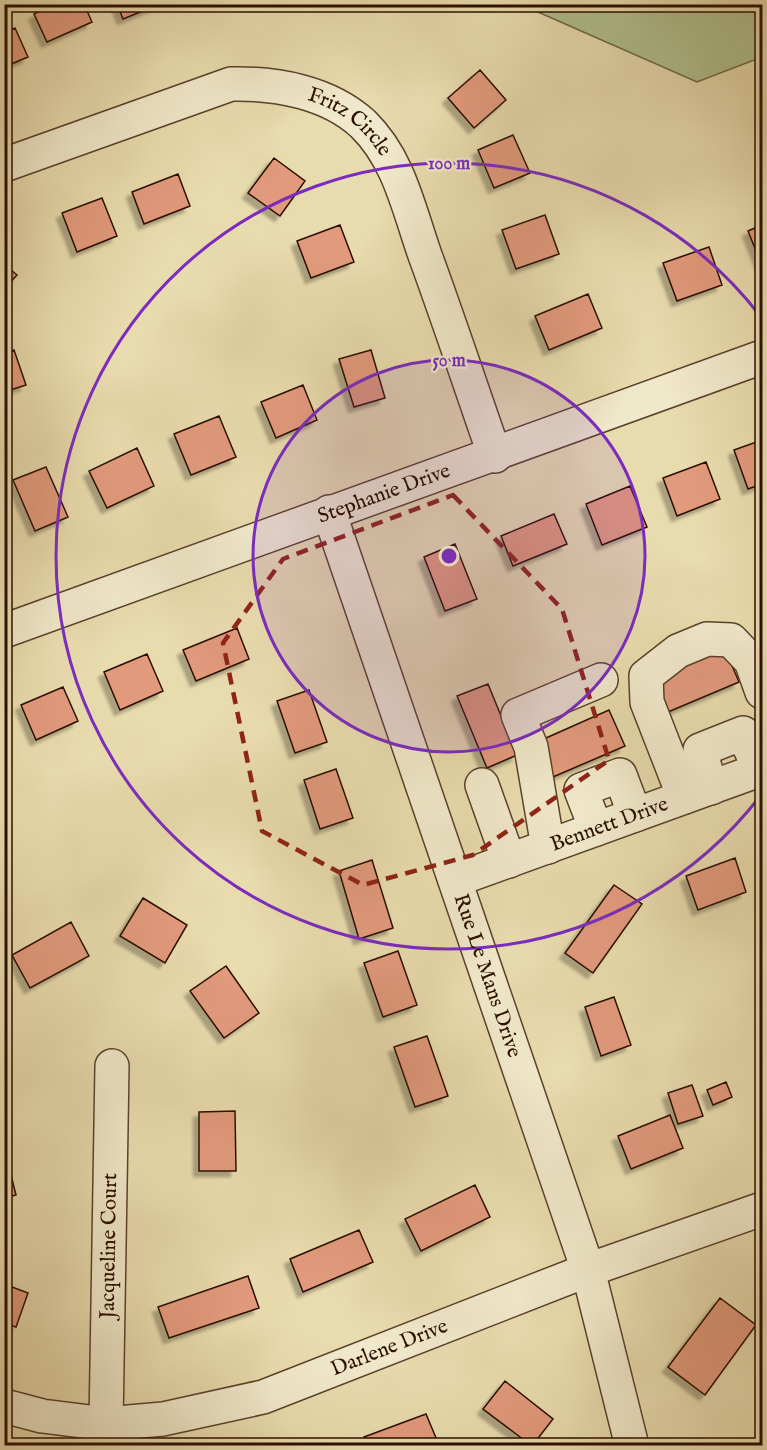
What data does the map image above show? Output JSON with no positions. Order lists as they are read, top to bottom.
{
  "streets": {
    "street": [
      "Fritz Circle",
      "Stephanie Drive",
      "Bennett Drive",
      "Rue Le Mans Drive",
      "Jacqueline Court",
      "Darlene Drive"
    ]
  },
  "crossings": [
    ["Fritz Circle", "Stephanie Drive"],
    ["Stephanie Drive", "Rue Le Mans Drive"],
    ["Bennett Drive", "Rue Le Mans Drive"],
    ["Rue Le Mans Drive", "Darlene Drive"],
    ["Jacqueline Court", "Darlene Drive"]
  ],
  "rings": ["100 m", "50 m"]
}
